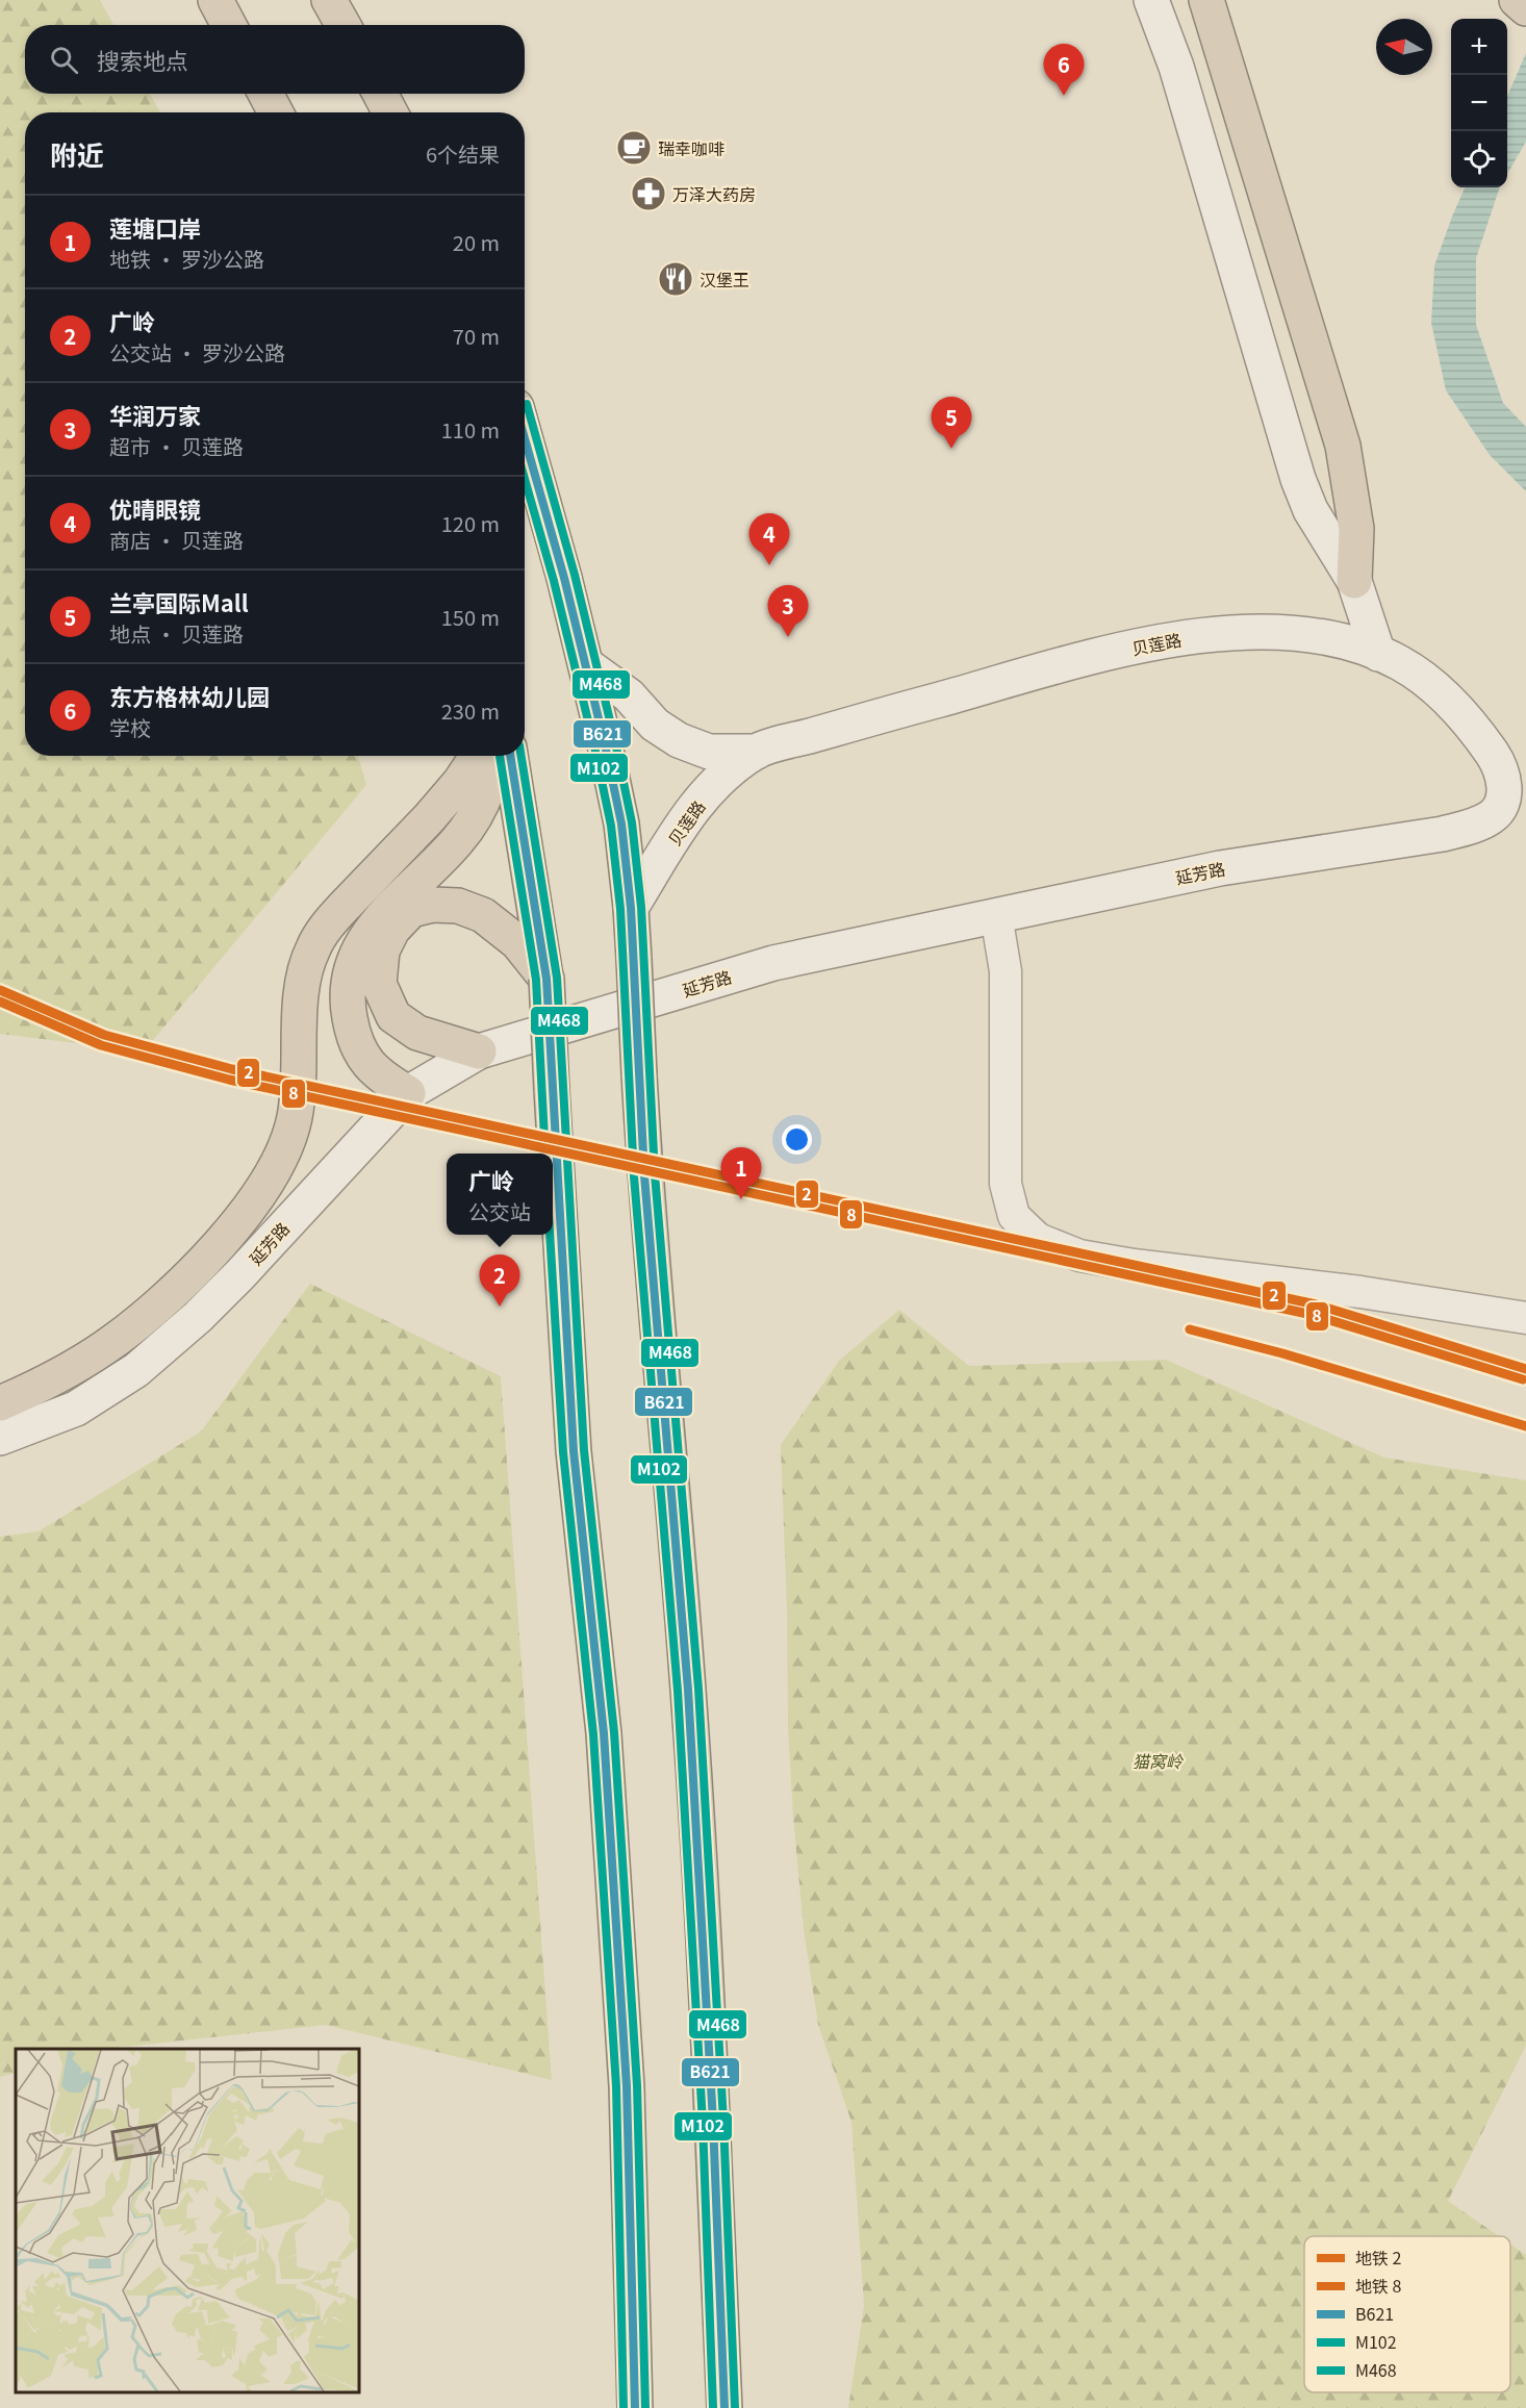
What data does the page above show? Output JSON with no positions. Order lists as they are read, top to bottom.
{
  "streets": {
    "street": ["贝莲路", "延芳路"]
  },
  "crossings": [
    ["贝莲路", "延芳路"]
  ],
  "parks": ["猫窝岭"],
  "places": {
    "cafe": ["瑞幸咖啡"],
    "pharmacy": ["万泽大药房"],
    "restaurant": ["汉堡王"]
  },
  "lines": [
    "transit line M468",
    "transit line B621",
    "transit line M102",
    "metro line 2",
    "metro line 8"
  ],
  "legend": [
    "地铁 2",
    "地铁 8",
    "B621",
    "M102",
    "M468"
  ],
  "north": "left",
  "page": {
    "map_buttons": ["+", "−"],
    "search": "搜索地点",
    "pins": [
      "6",
      "5",
      "4",
      "3",
      "1",
      "2"
    ],
    "heading": ["附近", "6个结果"],
    "list": [
      {
        "mark": "1",
        "name": "莲塘口岸",
        "note": "地铁 · 罗沙公路",
        "value": "20 m"
      },
      {
        "mark": "2",
        "name": "广岭",
        "note": "公交站 · 罗沙公路",
        "value": "70 m"
      },
      {
        "mark": "3",
        "name": "华润万家",
        "note": "超市 · 贝莲路",
        "value": "110 m"
      },
      {
        "mark": "4",
        "name": "优晴眼镜",
        "note": "商店 · 贝莲路",
        "value": "120 m"
      },
      {
        "mark": "5",
        "name": "兰亭国际Mall",
        "note": "地点 · 贝莲路",
        "value": "150 m"
      },
      {
        "mark": "6",
        "name": "东方格林幼儿园",
        "note": "学校",
        "value": "230 m"
      }
    ],
    "popup": ["广岭", "公交站"]
  }
}
